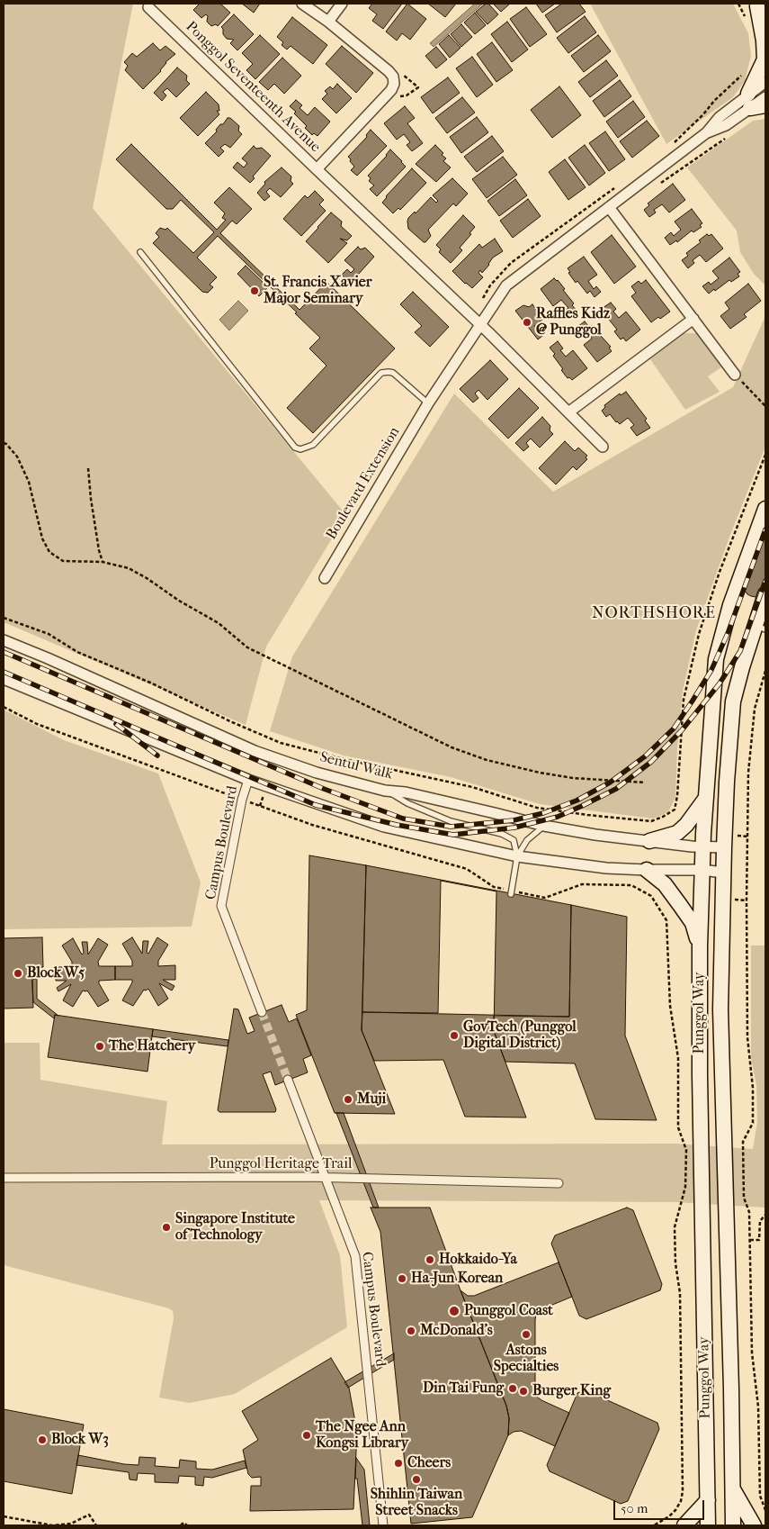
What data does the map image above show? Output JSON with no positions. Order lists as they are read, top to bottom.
{
  "streets": {
    "main road": ["Punggol Way"],
    "street": [
      "Ponggol Seventeenth Avenue",
      "Boulevard Extension",
      "Sentul Walk",
      "Campus Boulevard",
      "Punggol Heritage Trail"
    ]
  },
  "crossings": [
    ["Sentul Walk", "Punggol Way"]
  ],
  "districts": ["NORTHSHORE"],
  "places": [
    "St. Francis Xavier Major Seminary",
    "Raffles Kidz @ Punggol",
    "Block W5",
    "GovTech (Punggol Digital District)",
    "The Hatchery",
    "Muji",
    "Singapore Institute of Technology",
    "Hokkaido-Ya",
    "Ha-Jun Korean",
    "Punggol Coast",
    "McDonald's",
    "Astons Specialties",
    "Din Tai Fung",
    "Burger King",
    "The Ngee Ann Kongsi Library",
    "Block W3",
    "Cheers",
    "Shihlin Taiwan Street Snacks"
  ],
  "scale_bar": "50 m"
}
